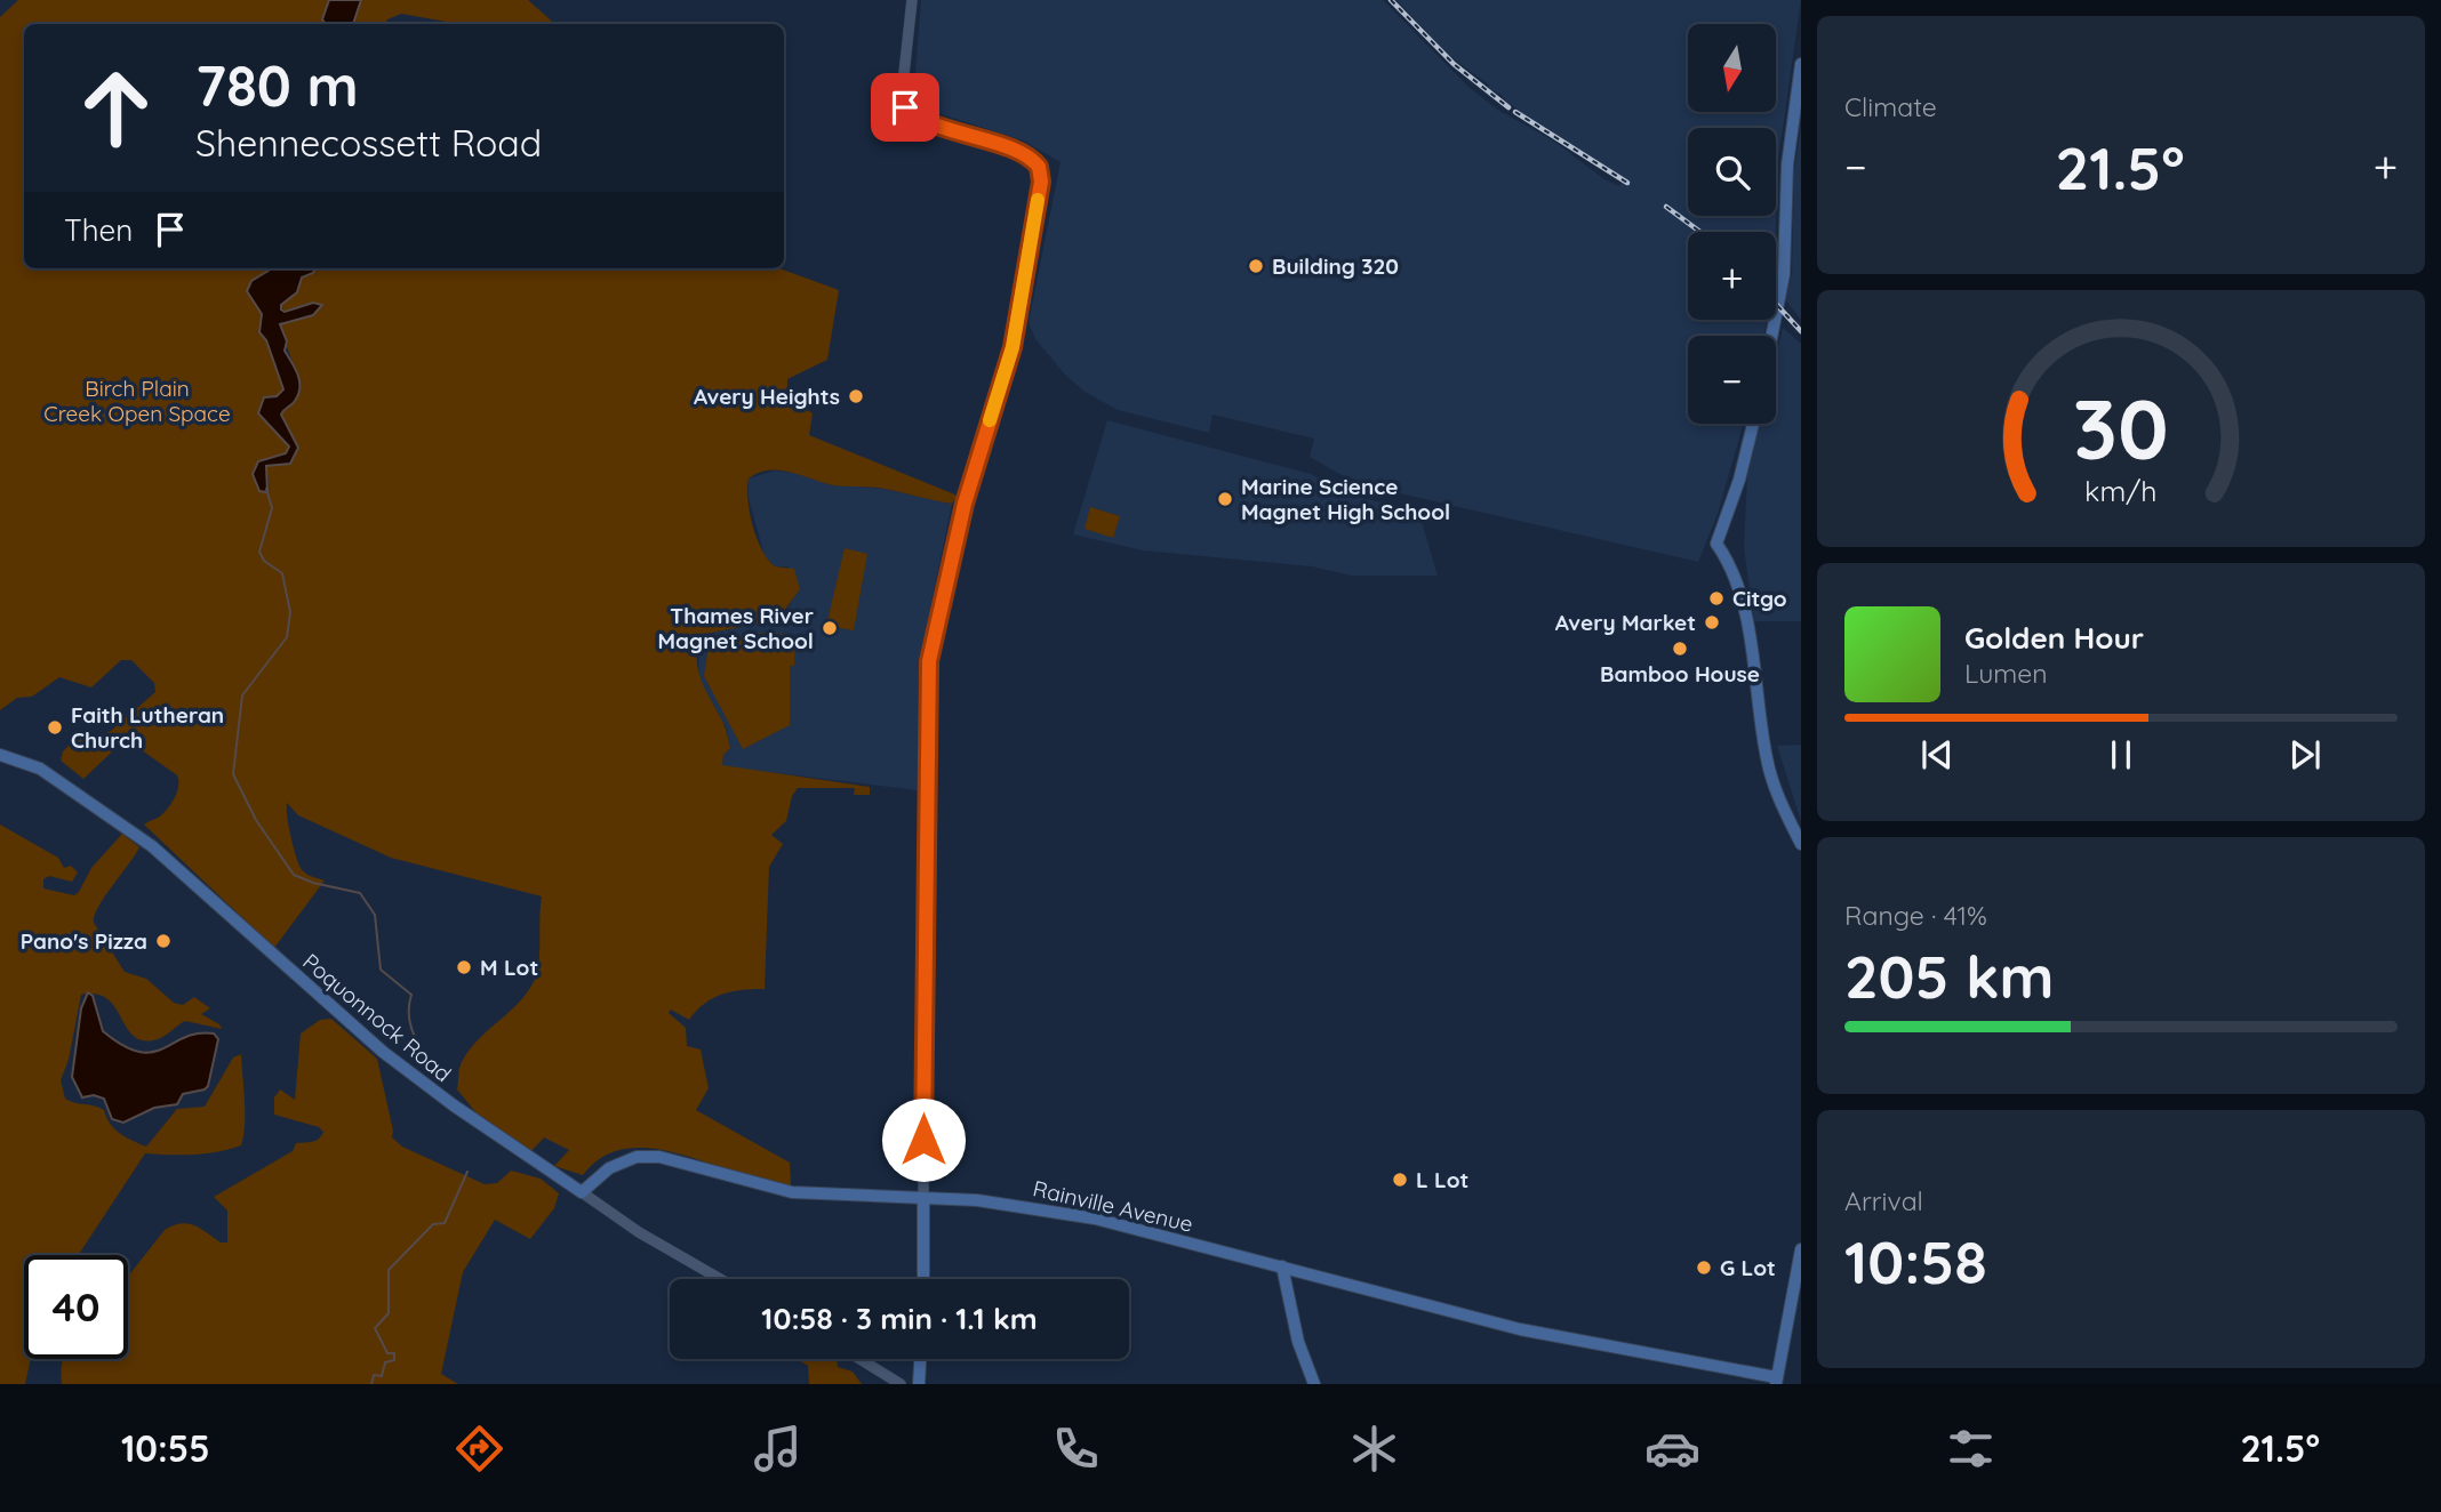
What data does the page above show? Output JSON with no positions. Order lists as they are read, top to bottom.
{
  "streets": {
    "main road": ["Poquonnock Road", "Rainville Avenue"]
  },
  "crossings": [
    ["Poquonnock Road", "Rainville Avenue"]
  ],
  "parks": ["Birch Plain Creek Open Space"],
  "places": [
    "Building 320",
    "Avery Heights",
    "Marine Science Magnet High School",
    "Citgo",
    "Avery Market",
    "Thames River Magnet School",
    "Bamboo House",
    "Faith Lutheran Church",
    "Pano's Pizza",
    "M Lot",
    "L Lot",
    "G Lot"
  ],
  "north": "bottom",
  "page": {
    "tile": [
      "Climate",
      ["Range · 41%", "205 km"],
      ["Arrival", "10:58"]
    ],
    "map_buttons": ["+", "−"],
    "turn": ["780 m", "Shennecossett Road"],
    "heat": ["−", "21.5°", "+"],
    "then": "Then",
    "song": ["Golden Hour", "Lumen"],
    "limit": "40",
    "trip": "10:58 · 3 min · 1.1 km",
    "tabs": ["10:55", "21.5°"],
    "gauge": ["30", "km/h"]
  }
}
